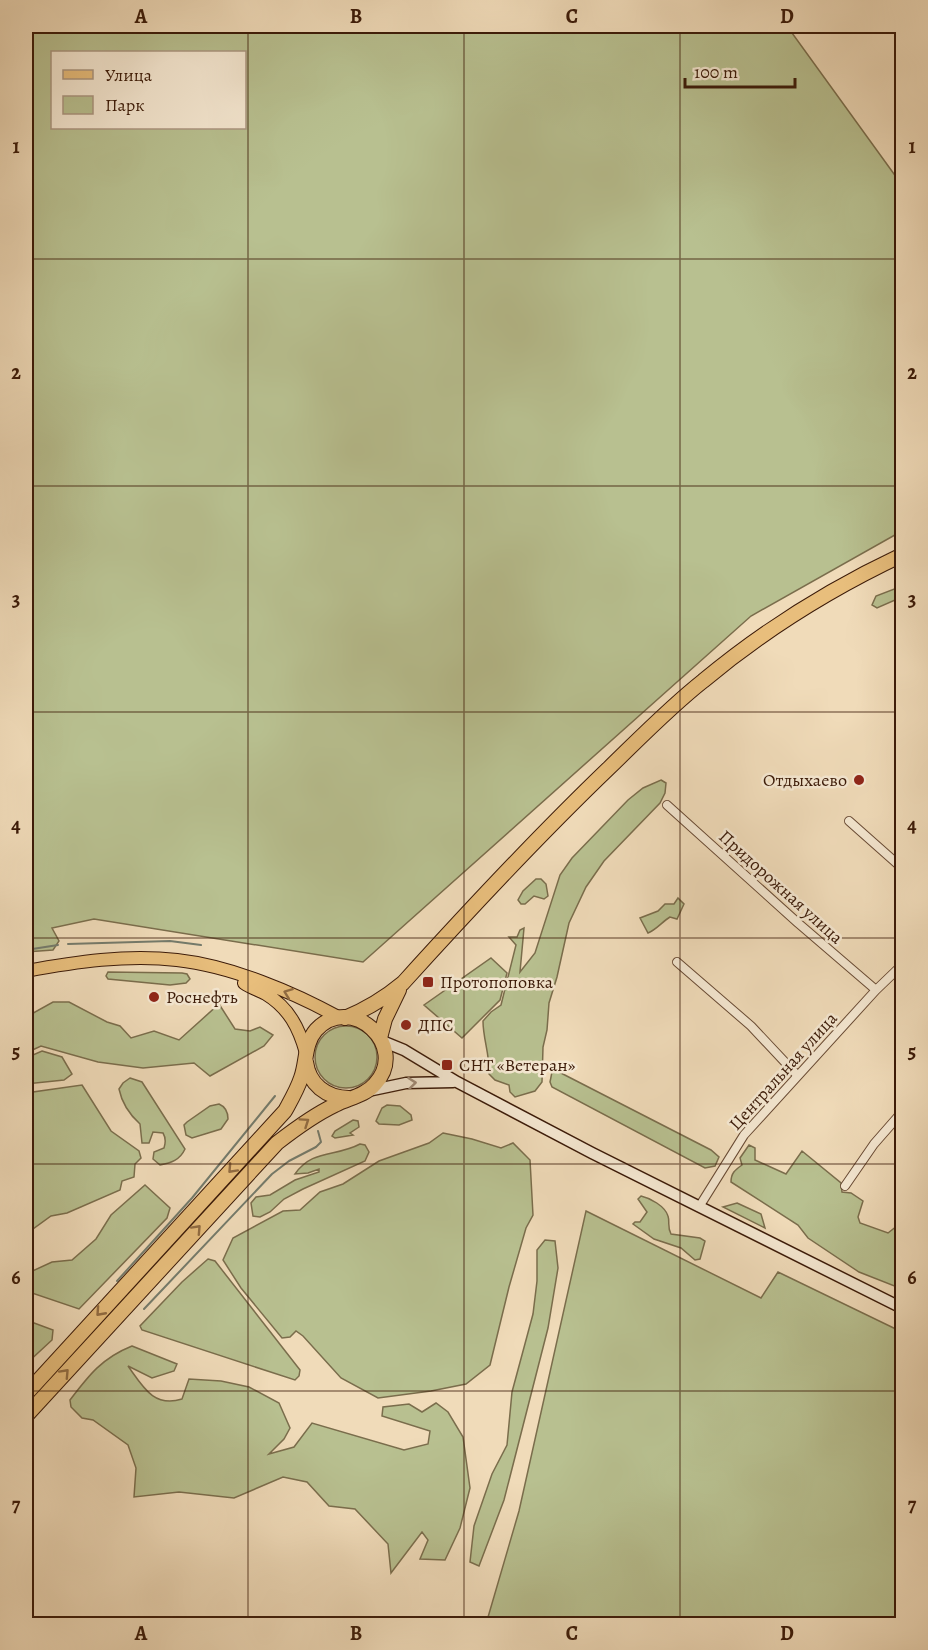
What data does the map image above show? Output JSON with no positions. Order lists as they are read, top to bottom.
{
  "streets": {
    "street": ["Придорожная улица", "Центральная улица"]
  },
  "crossings": [
    ["Придорожная улица", "Центральная улица"]
  ],
  "places": {
    "other": ["Отдыхаево", "Роснефть", "ДПС"],
    "transit": ["Протопоповка", "СНТ «Ветеран»"]
  },
  "legend": ["Улица", "Парк"],
  "scale_bar": "100 m",
  "grid": {
    "columns": [
      "A",
      "B",
      "C",
      "D"
    ],
    "rows": [
      "1",
      "2",
      "3",
      "4",
      "5",
      "6",
      "7"
    ]
  }
}
